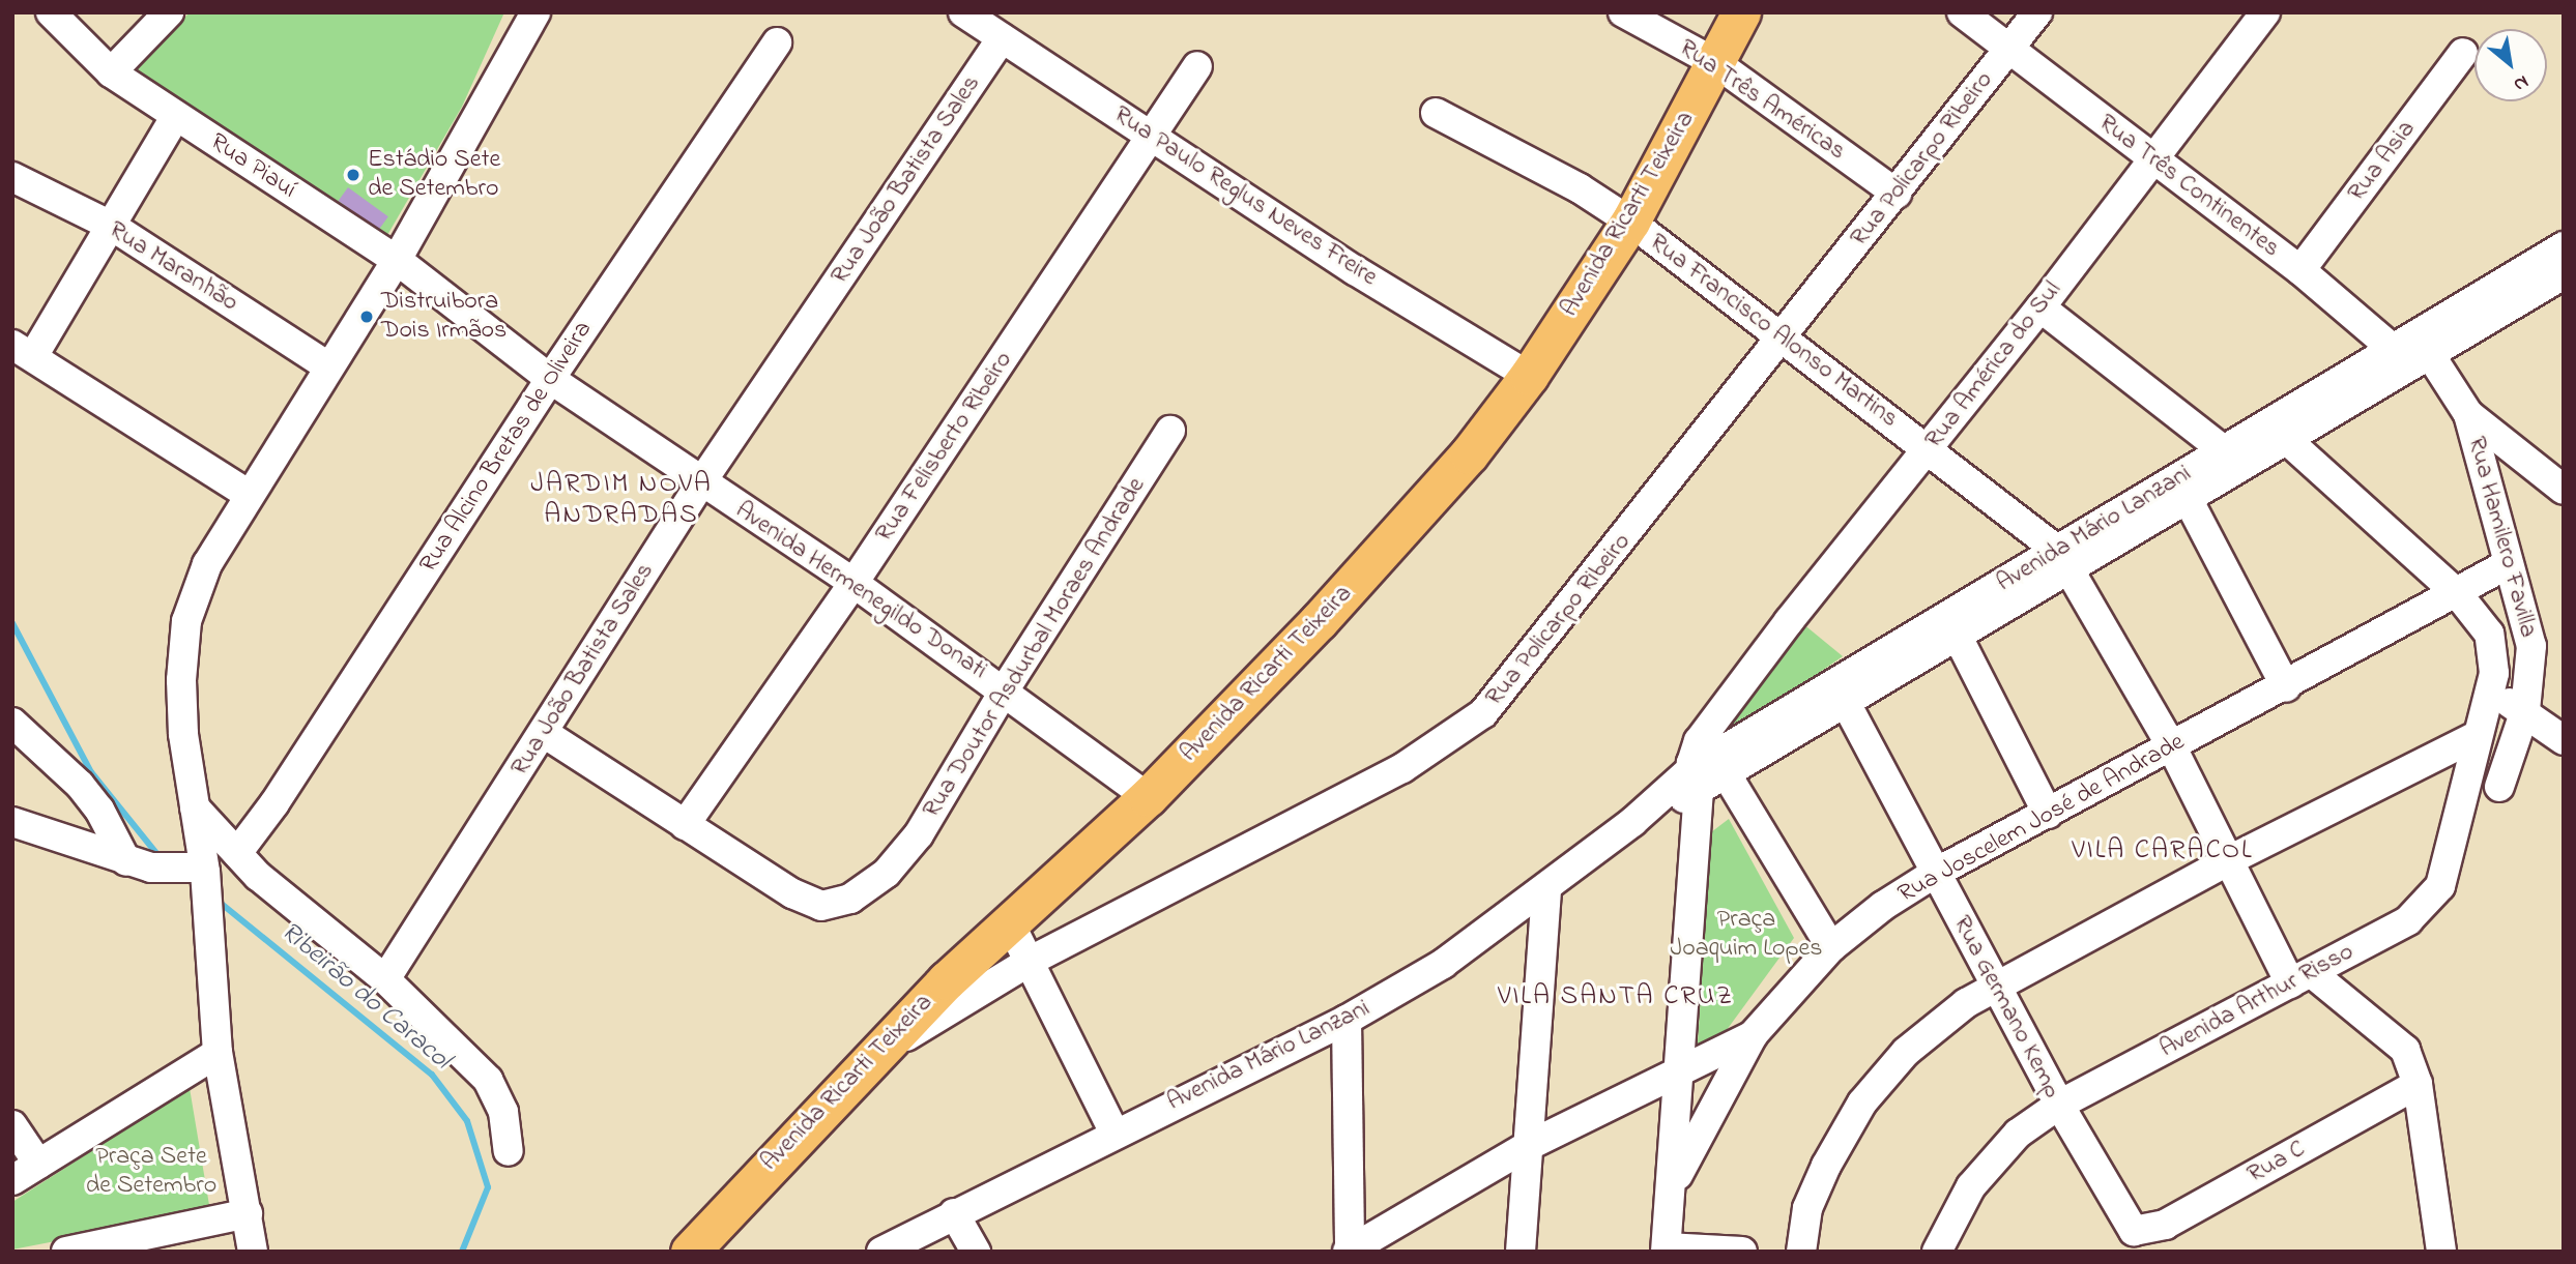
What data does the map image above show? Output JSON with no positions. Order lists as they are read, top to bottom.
{
  "streets": {
    "main road": ["Avenida Ricarti Teixeira"],
    "street": [
      "Rua Três Américas",
      "Rua Policarpo Ribeiro",
      "Rua Asia",
      "Rua Piauí",
      "Rua João Batista Sales",
      "Rua Três Continentes",
      "Rua Paulo Reglus Neves Freire",
      "Rua Maranhão",
      "Rua Francisco Alonso Martins",
      "Rua América do Sul",
      "Rua Alcino Bretas de Oliveira",
      "Rua Felisberto Ribeiro",
      "Avenida Mário Lanzani",
      "Rua Hamilero Favilla",
      "Avenida Hermenegildo Donati",
      "Rua Doutor Asdurbal Moraes Andrade",
      "Rua Joscelem José de Andrade",
      "Avenida Arthur Risso",
      "Rua Germano Kemp",
      "Rua C"
    ]
  },
  "crossings": [
    ["Rua Três Américas", "Rua Policarpo Ribeiro"],
    ["Rua Três Américas", "Avenida Ricarti Teixeira"],
    ["Rua Policarpo Ribeiro", "Rua Três Continentes"],
    ["Rua Policarpo Ribeiro", "Avenida Ricarti Teixeira"],
    ["Rua Policarpo Ribeiro", "Rua Francisco Alonso Martins"],
    ["Rua Asia", "Rua Três Continentes"],
    ["Rua Piauí", "Avenida Hermenegildo Donati"],
    ["Rua João Batista Sales", "Rua Paulo Reglus Neves Freire"],
    ["Rua João Batista Sales", "Avenida Hermenegildo Donati"],
    ["Rua Três Continentes", "Rua América do Sul"],
    ["Rua Três Continentes", "Avenida Mário Lanzani"],
    ["Rua Três Continentes", "Rua Hamilero Favilla"],
    ["Rua Paulo Reglus Neves Freire", "Avenida Ricarti Teixeira"],
    ["Rua Paulo Reglus Neves Freire", "Rua Felisberto Ribeiro"],
    ["Avenida Ricarti Teixeira", "Rua Francisco Alonso Martins"],
    ["Avenida Ricarti Teixeira", "Avenida Hermenegildo Donati"],
    ["Rua Francisco Alonso Martins", "Rua América do Sul"],
    ["Rua Francisco Alonso Martins", "Avenida Mário Lanzani"],
    ["Rua América do Sul", "Avenida Mário Lanzani"],
    ["Rua Alcino Bretas de Oliveira", "Avenida Hermenegildo Donati"],
    ["Rua Felisberto Ribeiro", "Avenida Hermenegildo Donati"],
    ["Rua Felisberto Ribeiro", "Rua Doutor Asdurbal Moraes Andrade"],
    ["Avenida Mário Lanzani", "Rua Germano Kemp"],
    ["Rua Hamilero Favilla", "Rua Joscelem José de Andrade"],
    ["Avenida Hermenegildo Donati", "Rua Doutor Asdurbal Moraes Andrade"],
    ["Rua Joscelem José de Andrade", "Rua Germano Kemp"],
    ["Avenida Arthur Risso", "Rua Germano Kemp"],
    ["Rua Germano Kemp", "Rua C"]
  ],
  "districts": ["JARDIM NOVA ANDRADAS", "VILA CARACOL", "VILA SANTA CRUZ"],
  "water": ["Ribeirão do Caracol"],
  "parks": ["Praça Joaquim Lopes", "Praça Sete de Setembro"],
  "places": ["Estádio Sete de Setembro", "Distruibora Dois Irmãos"],
  "north": "bottom right"
}
